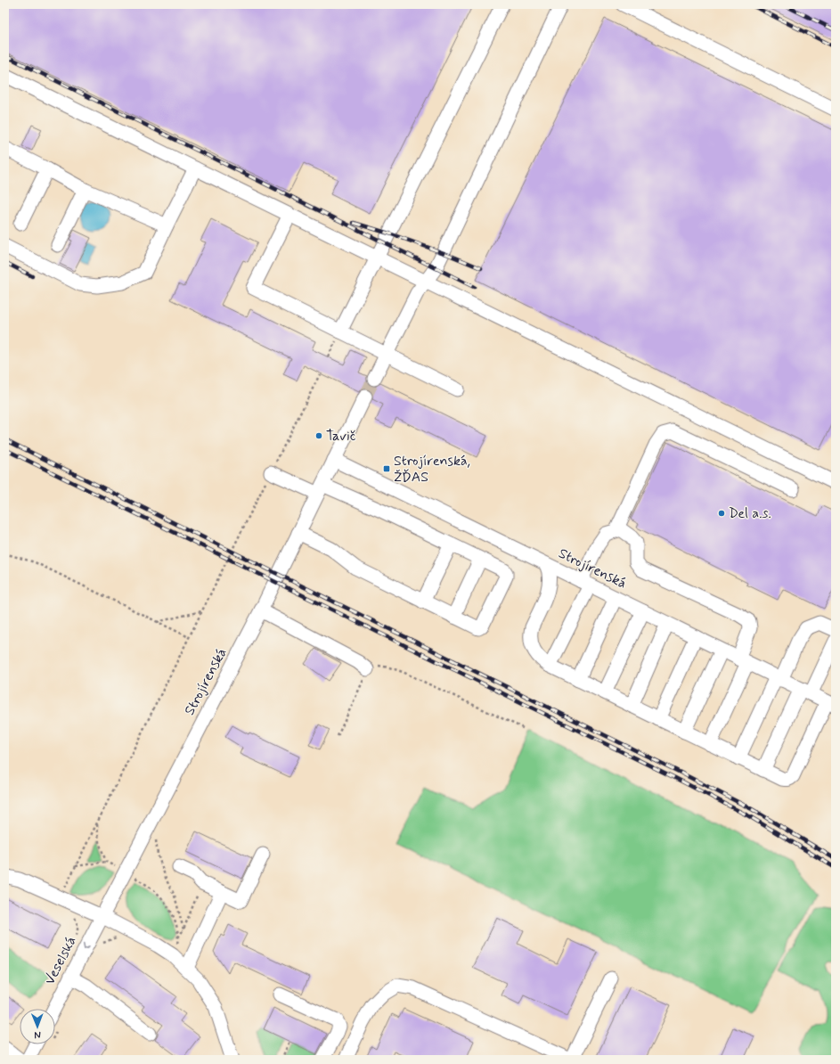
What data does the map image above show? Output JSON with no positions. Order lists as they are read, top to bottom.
{
  "streets": {
    "street": ["Strojírenská", "Veselská"]
  },
  "crossings": [
    ["Strojírenská", "Veselská"]
  ],
  "one_way": ["Veselská"],
  "places": {
    "other": ["Tavič", "Del a.s."],
    "transit": ["Strojírenská, ŽĎAS"]
  },
  "north": "bottom"
}
